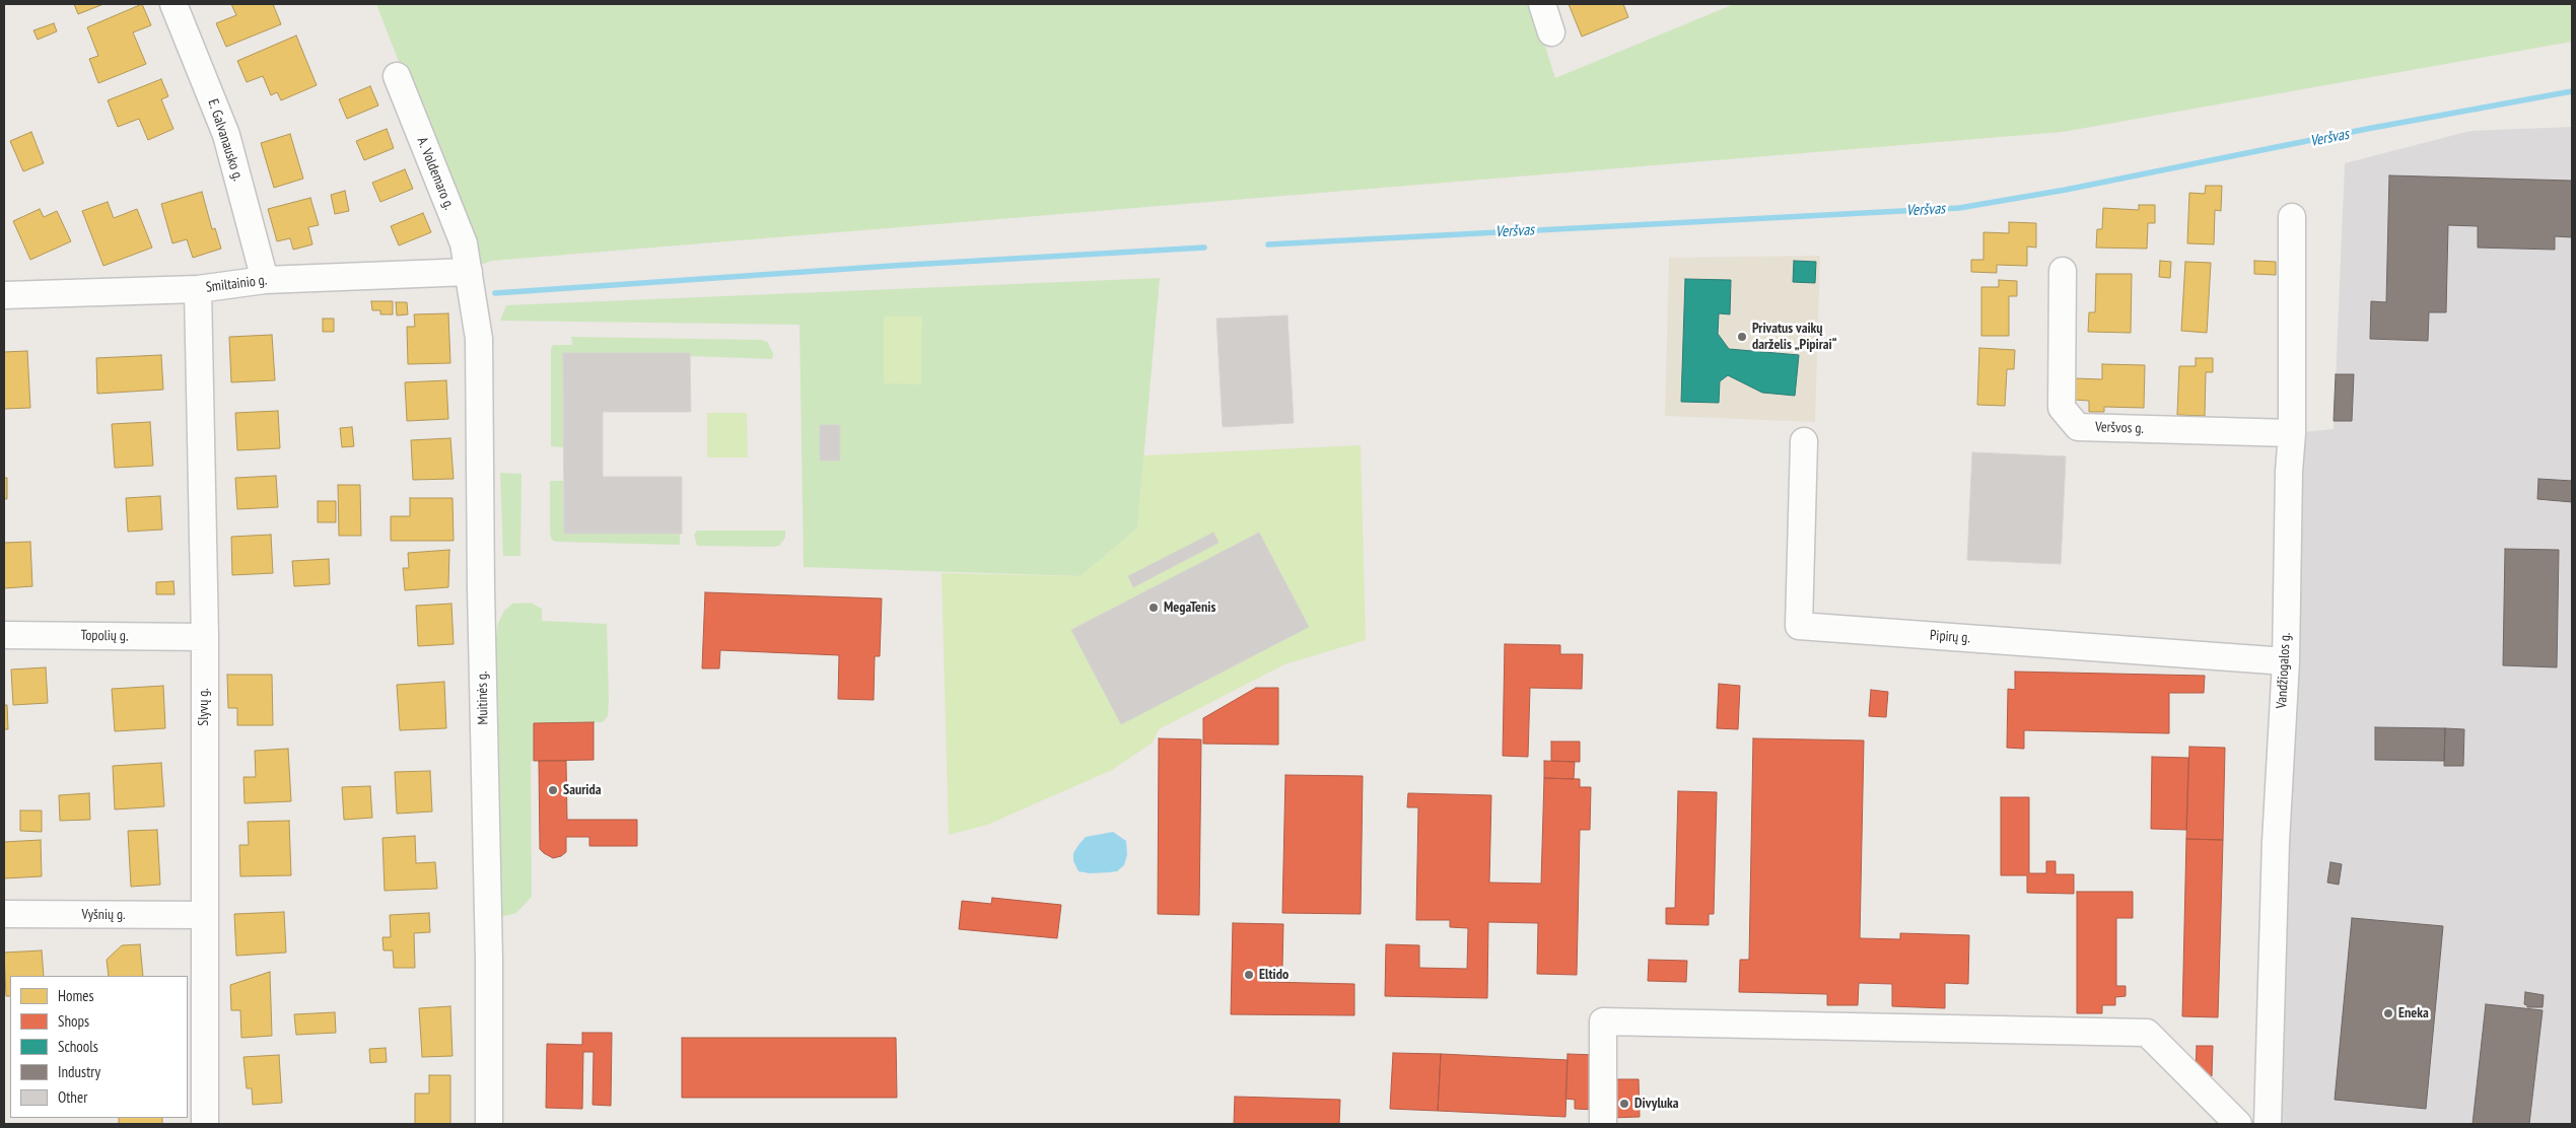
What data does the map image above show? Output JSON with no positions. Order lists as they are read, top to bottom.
{
  "streets": {
    "street": [
      "E. Galvanausko g.",
      "A. Voldemaro g.",
      "Smiltainio g.",
      "Veršvos g.",
      "Topolių g.",
      "Pipirų g.",
      "Vandžiogalos g.",
      "Muitinės g.",
      "Slyvų g.",
      "Vyšnių g."
    ]
  },
  "crossings": [
    ["E. Galvanausko g.", "Smiltainio g."],
    ["A. Voldemaro g.", "Smiltainio g."],
    ["A. Voldemaro g.", "Muitinės g."],
    ["Smiltainio g.", "Muitinės g."],
    ["Smiltainio g.", "Slyvų g."],
    ["Veršvos g.", "Vandžiogalos g."],
    ["Topolių g.", "Slyvų g."],
    ["Pipirų g.", "Vandžiogalos g."],
    ["Slyvų g.", "Vyšnių g."]
  ],
  "water": ["Veršvas"],
  "places": [
    "Privatus vaikų darželis „Pipirai“",
    "MegaTenis",
    "Saurida",
    "Eltido",
    "Eneka",
    "Divyluka"
  ],
  "legend": [
    "Homes",
    "Shops",
    "Schools",
    "Industry",
    "Other"
  ]
}
